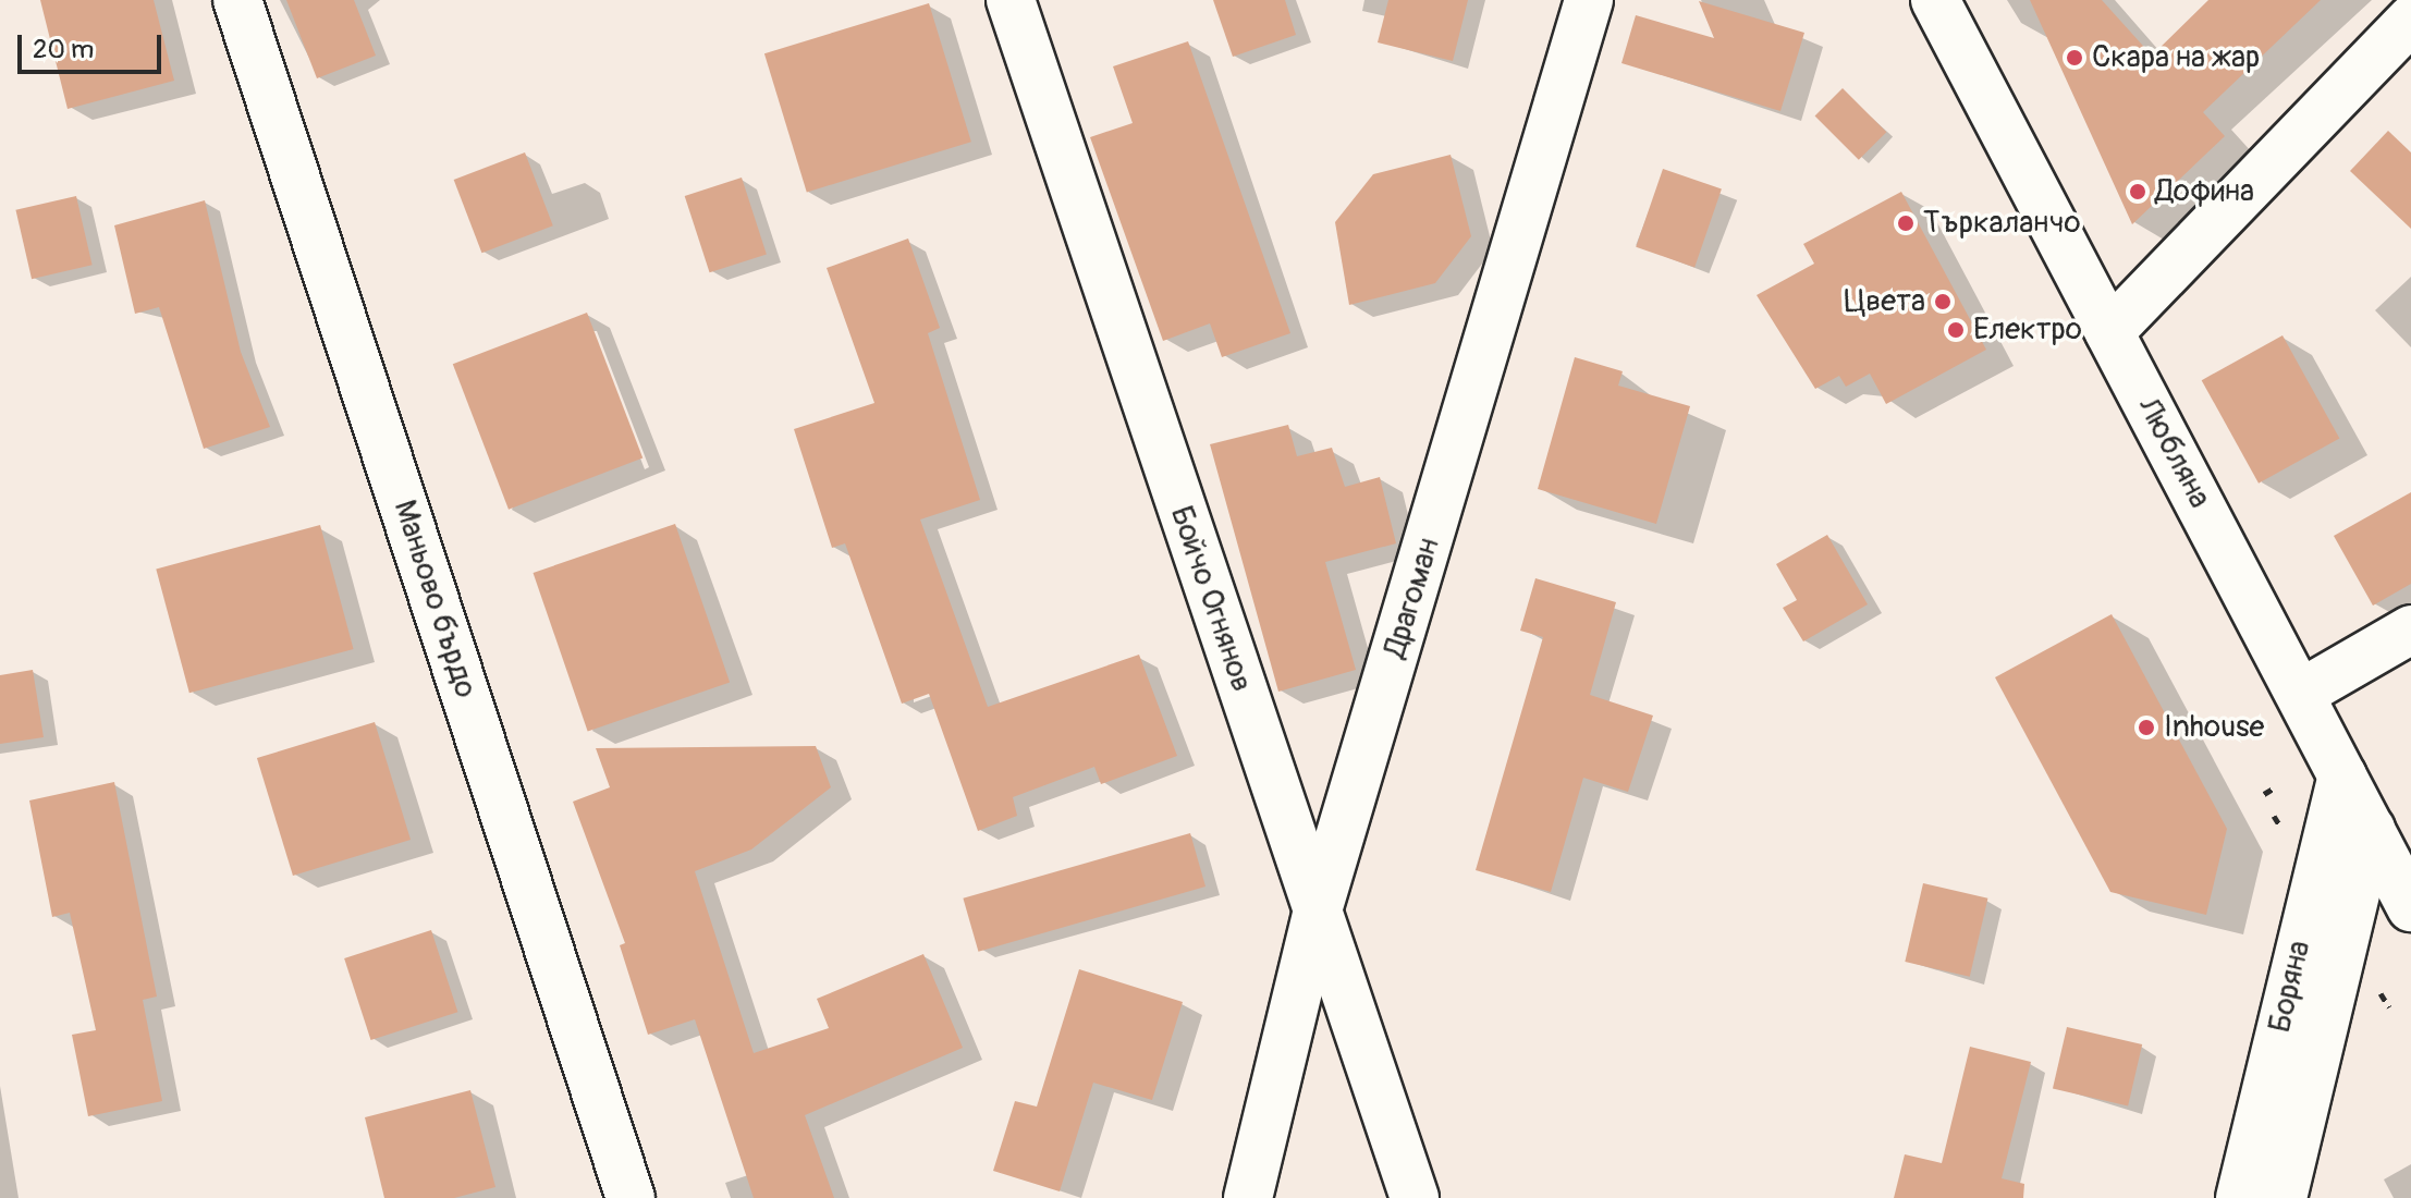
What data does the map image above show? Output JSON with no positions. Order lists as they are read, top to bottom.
{
  "streets": {
    "street": [
      "Любляна",
      "Драгоман",
      "Маньово бърдо",
      "Бойчо Огнянов",
      "Боряна"
    ]
  },
  "crossings": [
    ["Любляна", "Боряна"],
    ["Драгоман", "Бойчо Огнянов"]
  ],
  "places": [
    "Скара на жар",
    "Дофина",
    "Търкаланчо",
    "Цвета",
    "Електро",
    "Inhouse"
  ],
  "scale_bar": "20 m"
}
